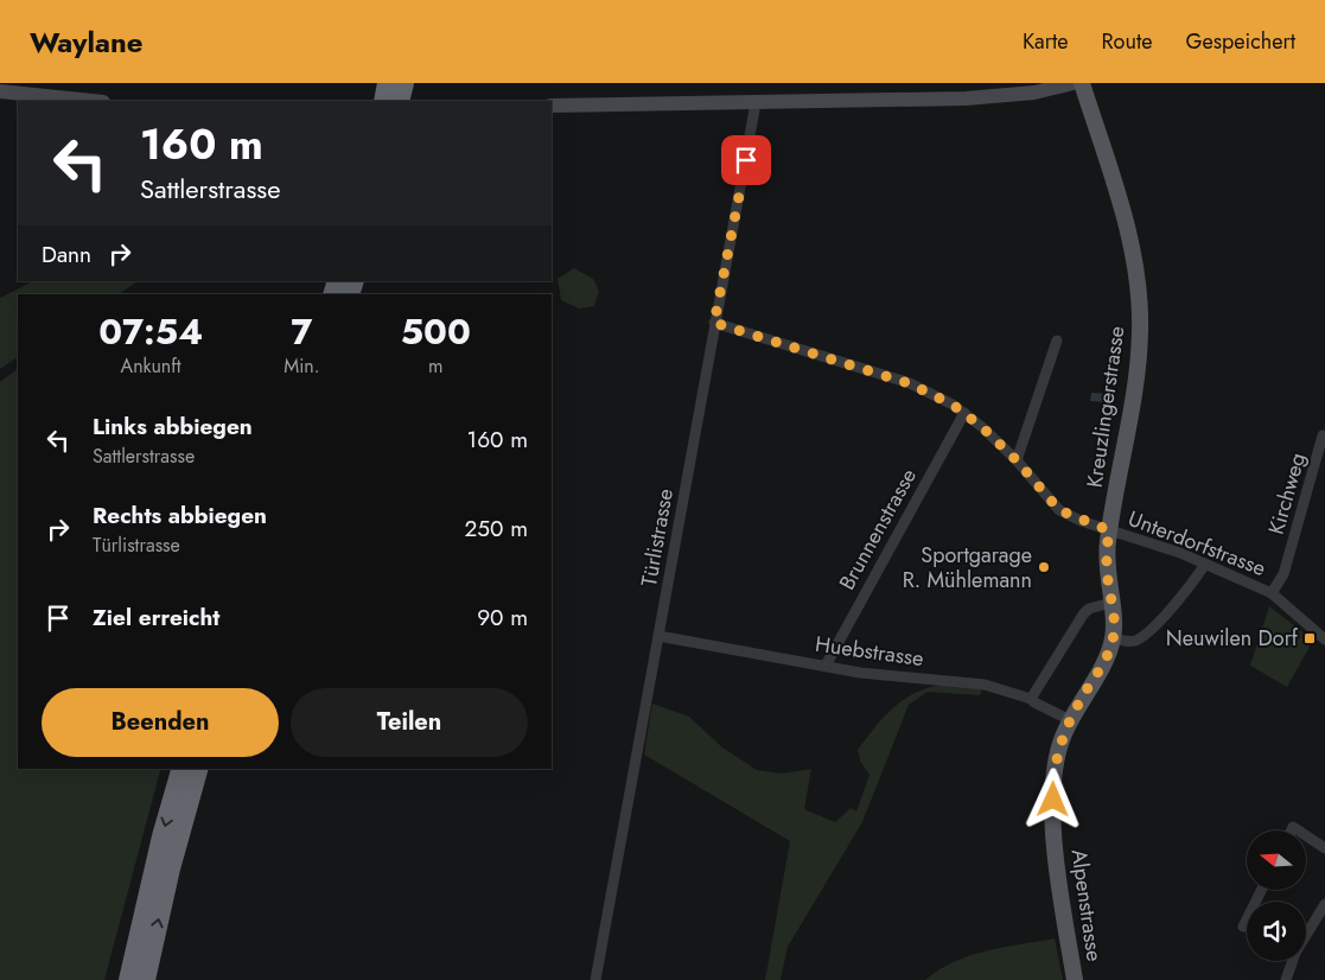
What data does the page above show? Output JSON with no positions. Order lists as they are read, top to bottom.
{
  "streets": {
    "main road": ["Kreuzlingerstrasse", "Alpenstrasse"],
    "street": [
      "Kirchweg",
      "Brunnenstrasse",
      "Türlistrasse",
      "Unterdorfstrasse",
      "Huebstrasse"
    ]
  },
  "crossings": [
    ["Kreuzlingerstrasse", "Unterdorfstrasse"],
    ["Kreuzlingerstrasse", "Alpenstrasse"],
    ["Kirchweg", "Unterdorfstrasse"],
    ["Brunnenstrasse", "Unterdorfstrasse"],
    ["Brunnenstrasse", "Huebstrasse"],
    ["Türlistrasse", "Unterdorfstrasse"],
    ["Türlistrasse", "Huebstrasse"],
    ["Unterdorfstrasse", "Alpenstrasse"],
    ["Huebstrasse", "Alpenstrasse"]
  ],
  "places": {
    "other": ["Sportgarage R. Mühlemann"],
    "transit": ["Neuwilen Dorf"]
  },
  "north": "left",
  "page": {
    "header": "Waylane",
    "nav": ["Karte", "Route", "Gespeichert"],
    "turn": ["160 m", "Sattlerstrasse"],
    "then": "Dann",
    "eta": [
      "07:54",
      "Ankunft",
      "7",
      "Min.",
      "500",
      "m"
    ],
    "list": [
      {
        "name": "Links abbiegen",
        "note": "Sattlerstrasse",
        "value": "160 m"
      },
      {
        "name": "Rechts abbiegen",
        "note": "Türlistrasse",
        "value": "250 m"
      },
      {
        "name": "Ziel erreicht",
        "value": "90 m"
      }
    ],
    "buttons": ["Beenden", "Teilen"]
  }
}
